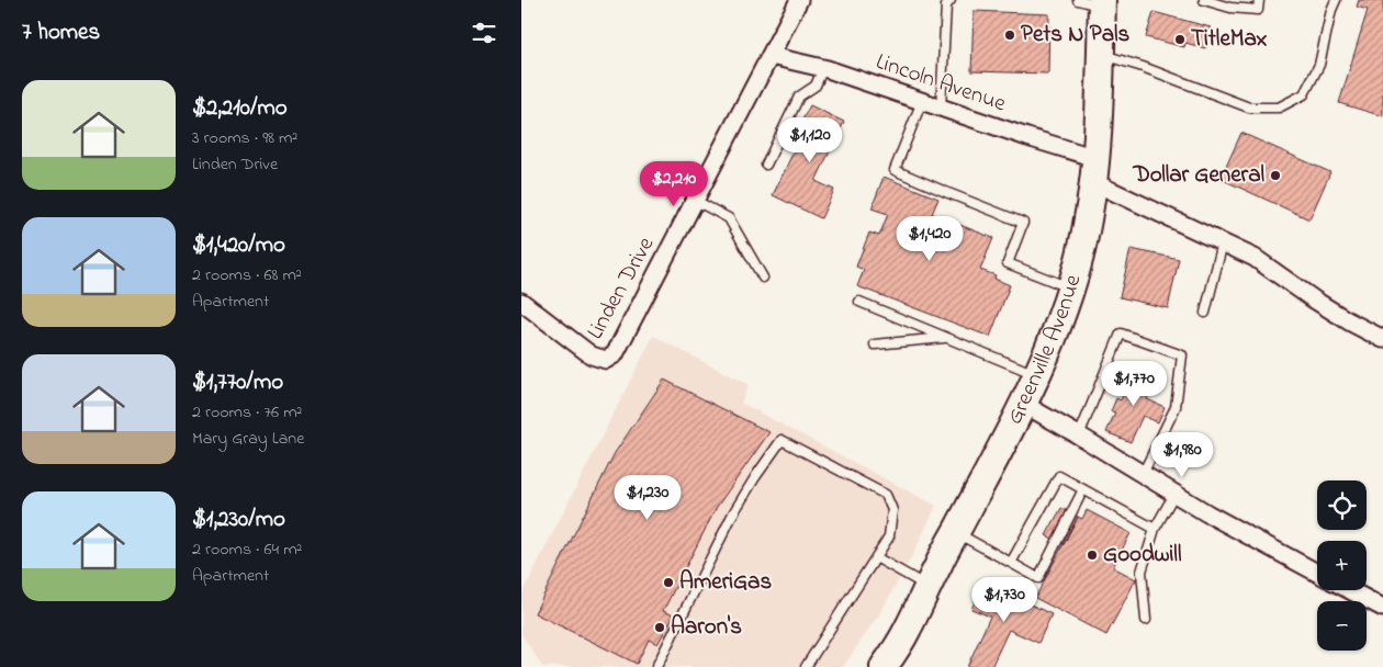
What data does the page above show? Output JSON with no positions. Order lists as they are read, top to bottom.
{
  "streets": {
    "main road": ["Greenville Avenue"],
    "street": ["Lincoln Avenue", "Linden Drive"]
  },
  "crossings": [
    ["Lincoln Avenue", "Linden Drive"],
    ["Lincoln Avenue", "Greenville Avenue"]
  ],
  "places": [
    "Pets N Pals",
    "TitleMax",
    "Dollar General",
    "Goodwill",
    "AmeriGas",
    "Aaron's"
  ],
  "page": {
    "heading": "7 homes",
    "list": [
      {
        "name": "$2,210/mo",
        "note": "3 rooms · 98 m² · Linden Drive"
      },
      {
        "name": "$1,420/mo",
        "note": "2 rooms · 68 m² · Apartment"
      },
      {
        "name": "$1,770/mo",
        "note": "2 rooms · 76 m² · Mary Gray Lane"
      },
      {
        "name": "$1,230/mo",
        "note": "2 rooms · 64 m² · Apartment"
      }
    ],
    "price": [
      "$1,120",
      "$2,210",
      "$1,420",
      "$1,770",
      "$1,980",
      "$1,230",
      "$1,730"
    ],
    "map_buttons": ["+", "−"]
  }
}
